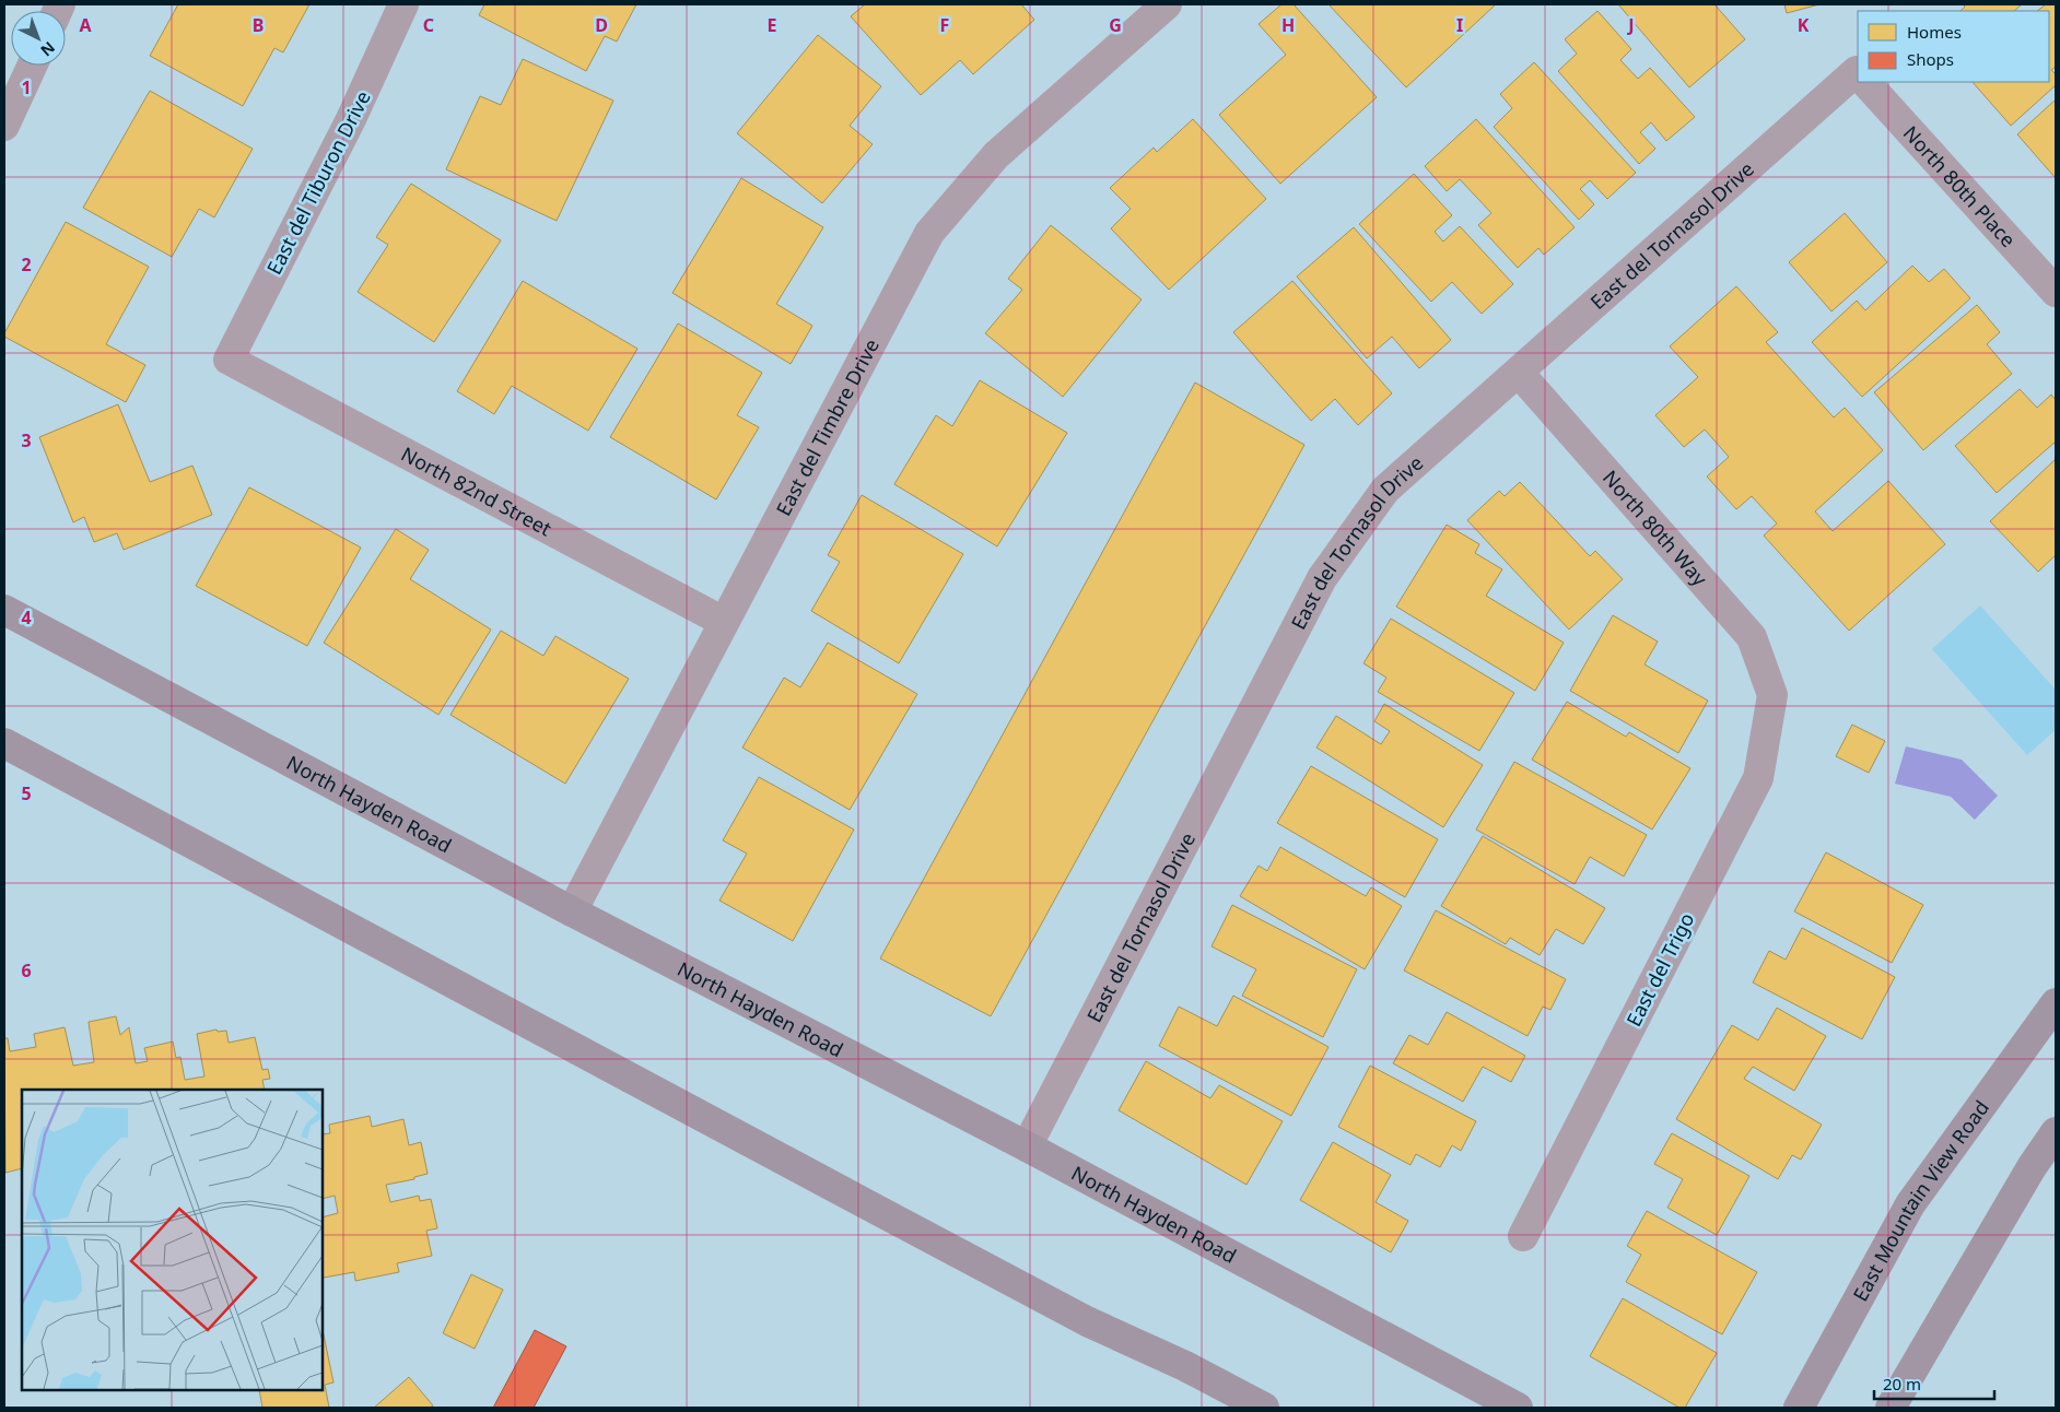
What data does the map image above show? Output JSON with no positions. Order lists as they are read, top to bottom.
{
  "streets": {
    "main road": ["North Hayden Road", "East Mountain View Road"],
    "street": [
      "East del Tiburon Drive",
      "North 80th Place",
      "East del Tornasol Drive",
      "East del Timbre Drive",
      "North 82nd Street",
      "North 80th Way",
      "East del Trigo"
    ]
  },
  "crossings": [
    ["East del Tiburon Drive", "North 82nd Street"],
    ["East del Tornasol Drive", "North 80th Way"],
    ["East del Tornasol Drive", "North Hayden Road"],
    ["East del Timbre Drive", "North 82nd Street"],
    ["East del Timbre Drive", "North Hayden Road"],
    ["North 80th Way", "East del Trigo"]
  ],
  "legend": ["Homes", "Shops"],
  "scale_bar": "20 m",
  "north": "bottom right",
  "grid": {
    "columns": [
      "A",
      "B",
      "C",
      "D",
      "E",
      "F",
      "G",
      "H",
      "I",
      "J",
      "K"
    ],
    "rows": [
      "1",
      "2",
      "3",
      "4",
      "5",
      "6"
    ]
  }
}
